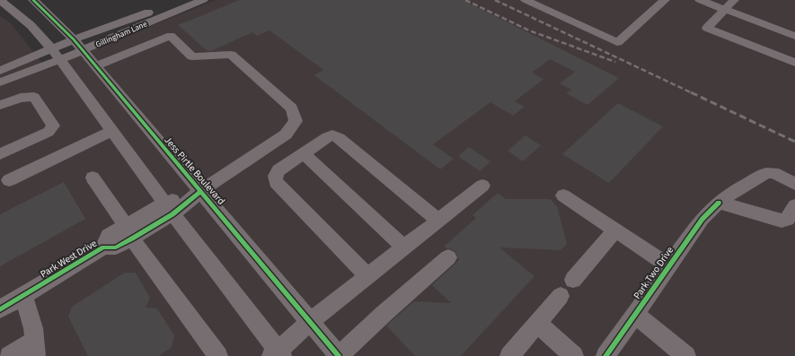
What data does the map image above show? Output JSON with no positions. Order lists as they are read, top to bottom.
{
  "streets": {
    "street": [
      "Gillingham Lane",
      "Jess Pirtle Boulevard",
      "Park West Drive",
      "Park Two Drive"
    ]
  },
  "crossings": [
    ["Gillingham Lane", "Jess Pirtle Boulevard"],
    ["Jess Pirtle Boulevard", "Park West Drive"]
  ]
}
